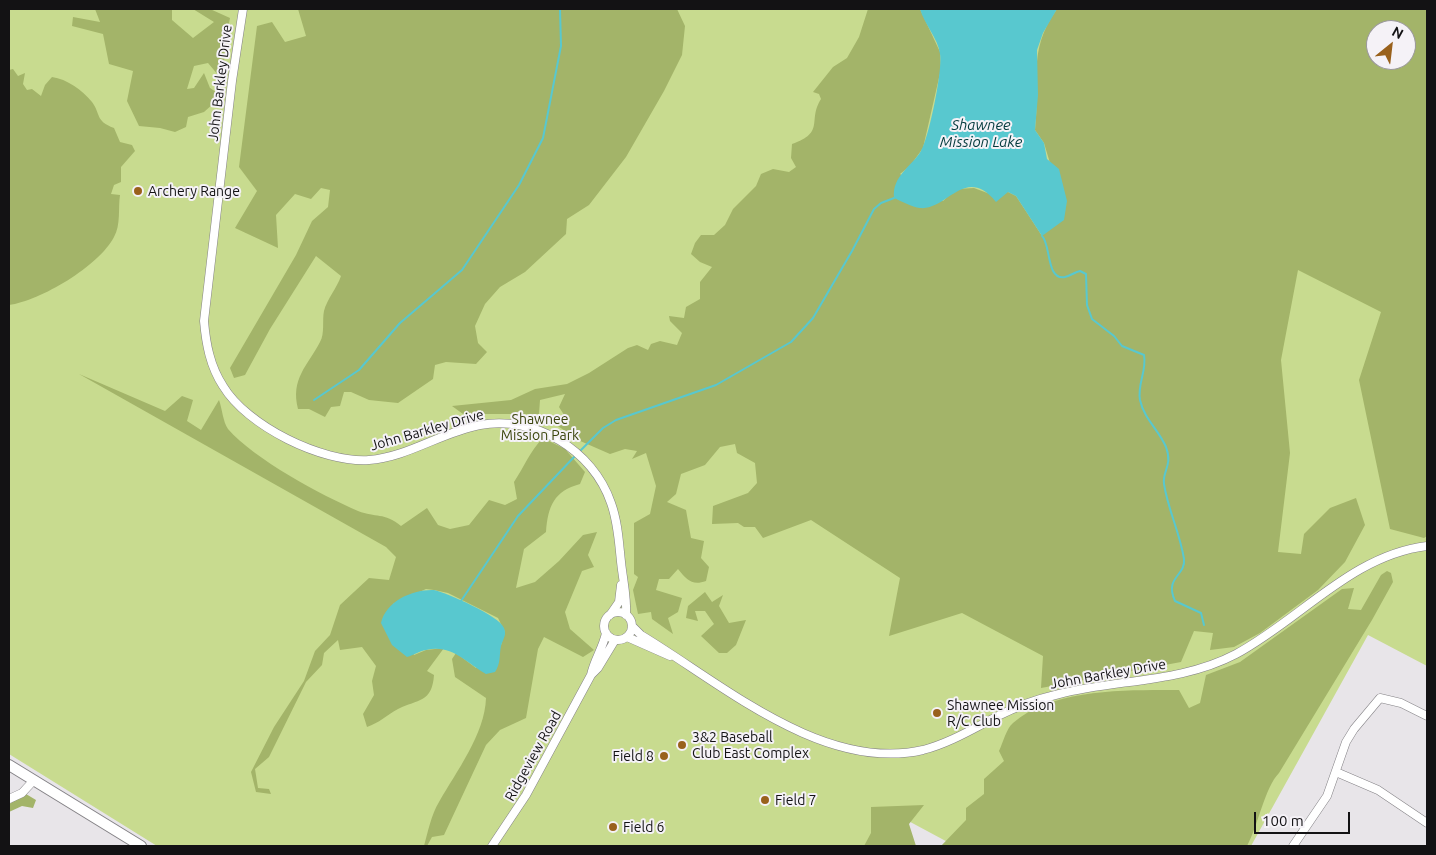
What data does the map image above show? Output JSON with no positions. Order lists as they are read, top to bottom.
{
  "streets": {
    "street": ["John Barkley Drive", "Ridgeview Road"]
  },
  "water": ["Shawnee Mission Lake"],
  "parks": ["Shawnee Mission Park"],
  "places": [
    "Archery Range",
    "Shawnee Mission R/C Club",
    "3&2 Baseball Club East Complex",
    "Field 8",
    "Field 7",
    "Field 6"
  ],
  "scale_bar": "100 m",
  "north": "top right"
}
